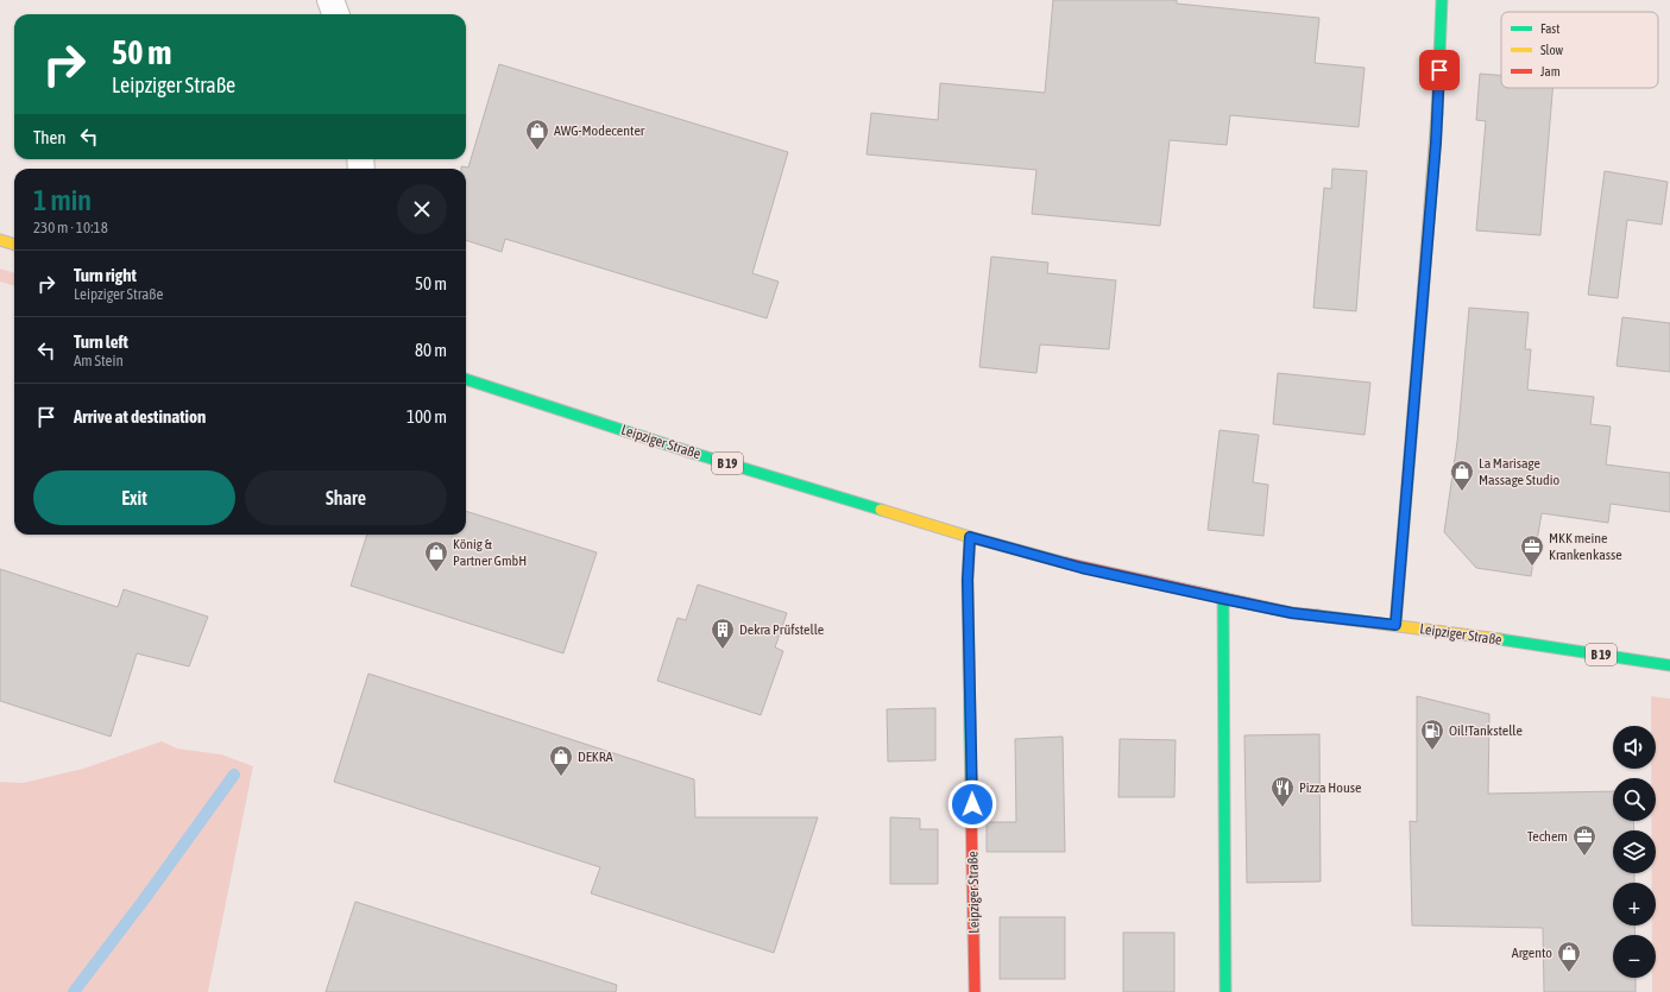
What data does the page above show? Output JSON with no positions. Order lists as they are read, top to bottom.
{
  "streets": {
    "street": ["Leipziger Straße", "B 19"]
  },
  "places": {
    "shop": [
      "AWG-Modecenter",
      "La Marisage Massage Studio",
      "König & Partner GmbH",
      "DEKRA",
      "Argento"
    ],
    "office": ["MKK meine Krankenkasse", "Techem"],
    "building": ["Dekra Prüfstelle"],
    "fuel station": ["Oil!Tankstelle"],
    "restaurant": ["Pizza House"]
  },
  "legend": ["Fast", "Slow", "Jam"],
  "page": {
    "turn": ["50 m", "Leipziger Straße"],
    "then": "Then",
    "heading": ["1 min", "230 m · 10:18"],
    "list": [
      {
        "name": "Turn right",
        "note": "Leipziger Straße",
        "value": "50 m"
      },
      {
        "name": "Turn left",
        "note": "Am Stein",
        "value": "80 m"
      },
      {
        "name": "Arrive at destination",
        "value": "100 m"
      }
    ],
    "buttons": ["Exit", "Share"],
    "map_buttons": ["+", "−"]
  }
}
